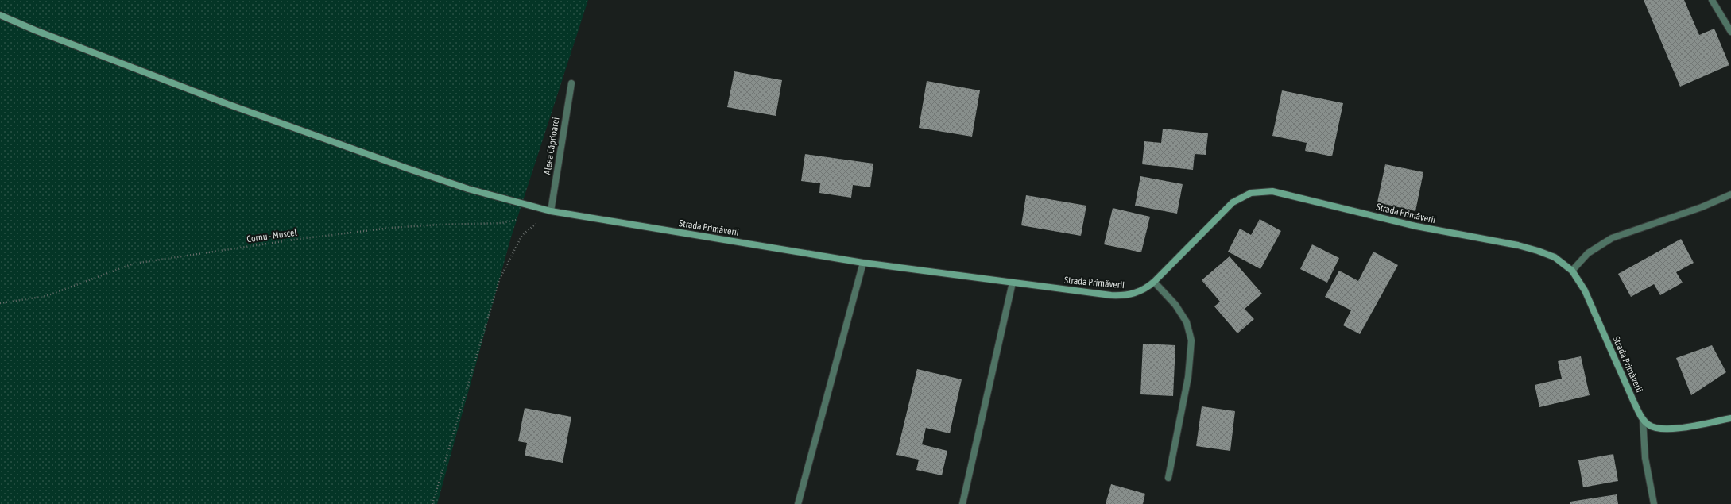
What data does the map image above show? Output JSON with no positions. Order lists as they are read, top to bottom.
{
  "streets": {
    "street": ["Aleea Căprioarei", "Strada Primăverii"],
    "path": ["Cornu - Muscel"]
  },
  "crossings": [
    ["Aleea Căprioarei", "Strada Primăverii"]
  ]
}
